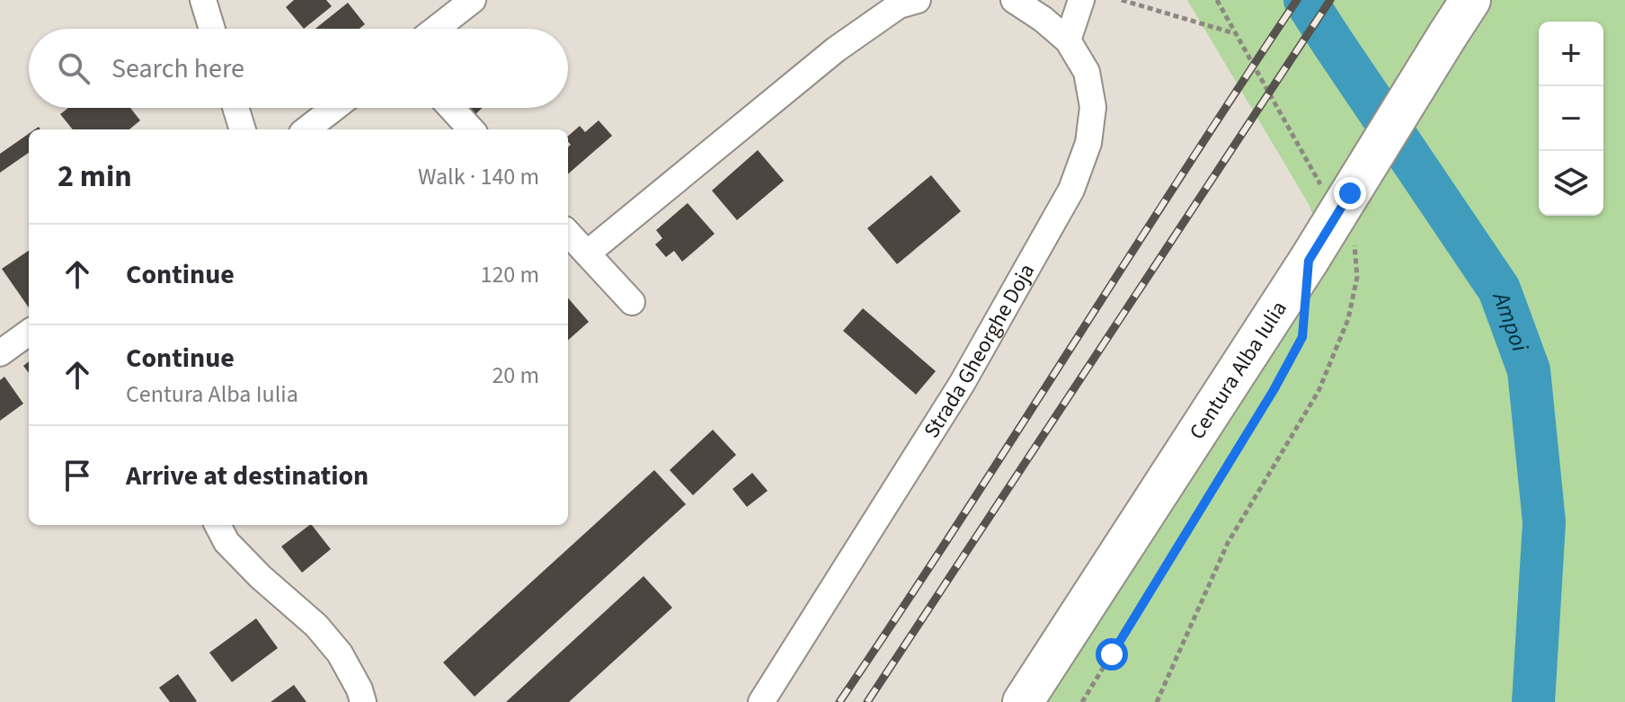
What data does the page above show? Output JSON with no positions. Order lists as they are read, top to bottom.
{
  "streets": {
    "main road": ["Centura Alba Iulia"],
    "street": ["Strada Gheorghe Doja"]
  },
  "water": ["Ampoi"],
  "page": {
    "map_buttons": ["+", "−"],
    "search": "Search here",
    "heading": ["2 min", "Walk · 140 m"],
    "list": [
      ["Continue", "120 m"],
      ["Continue", "Centura Alba Iulia", "20 m"],
      "Arrive at destination"
    ]
  }
}
